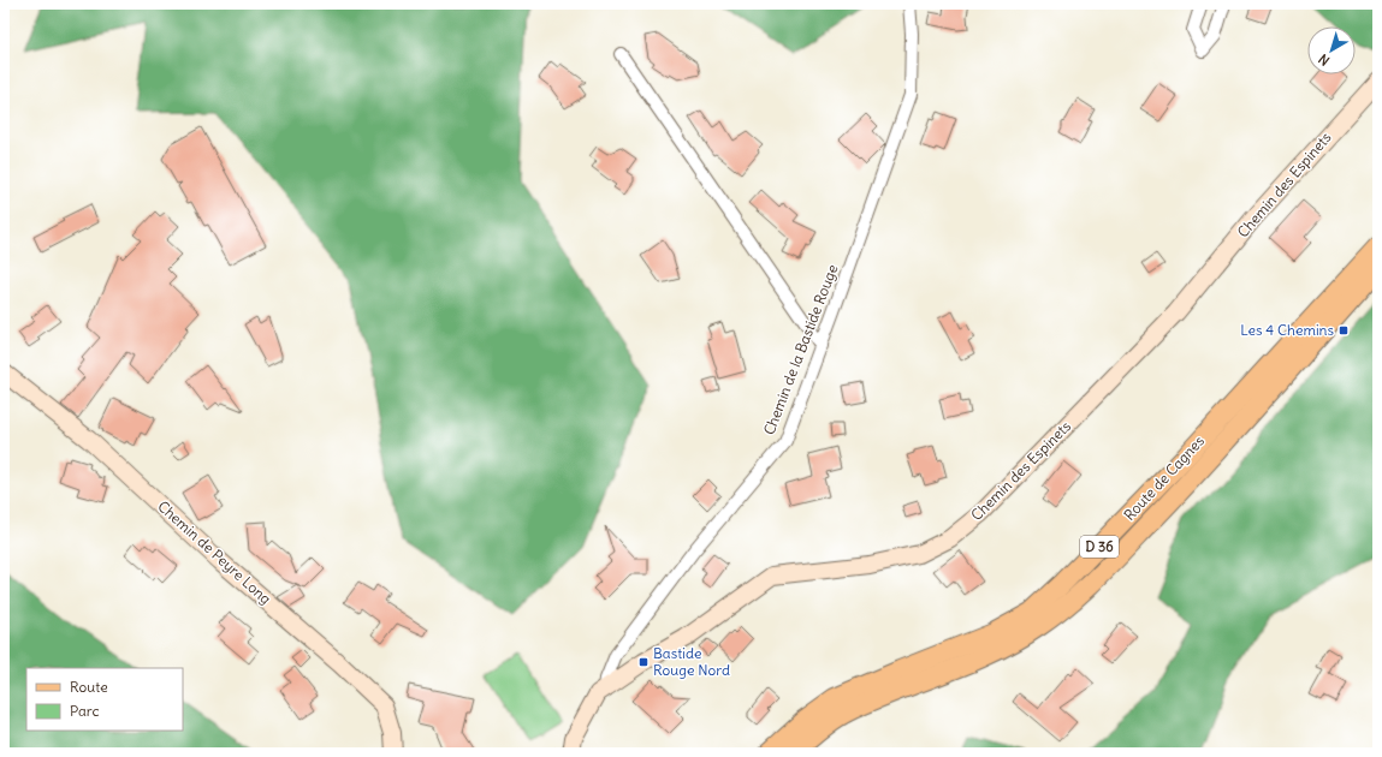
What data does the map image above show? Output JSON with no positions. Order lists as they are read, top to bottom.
{
  "streets": {
    "main road": ["Route de Cagnes", "D 36"],
    "street": ["Chemin des Espinets", "Chemin de la Bastide Rouge", "Chemin de Peyre Long"]
  },
  "crossings": [
    ["Chemin des Espinets", "Chemin de la Bastide Rouge"]
  ],
  "places": {
    "transit": ["Les 4 Chemins", "Bastide Rouge Nord"]
  },
  "legend": ["Route", "Parc"],
  "north": "bottom left"
}
